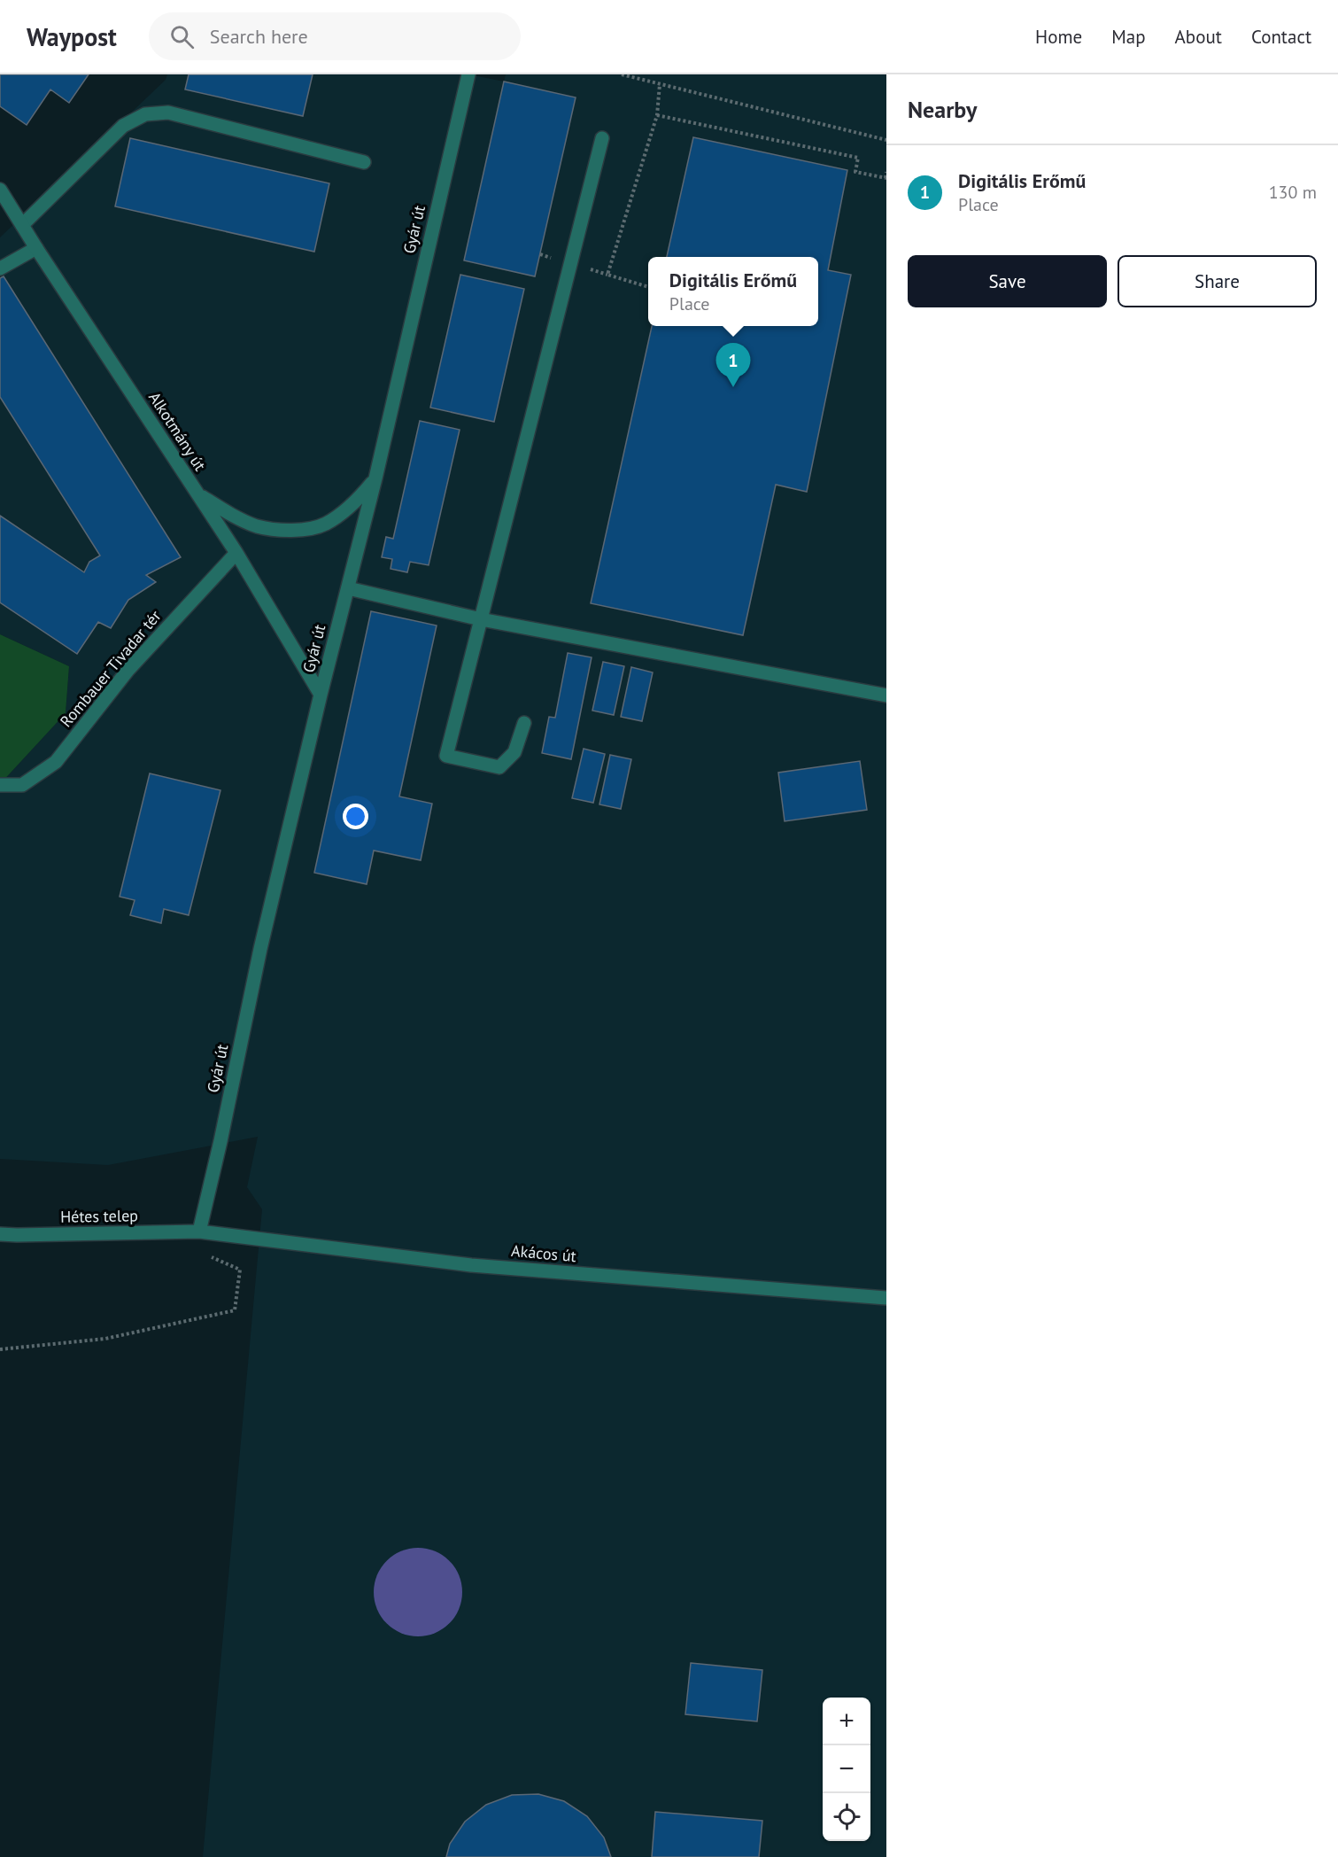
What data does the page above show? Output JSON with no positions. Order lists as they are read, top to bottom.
{
  "streets": {
    "street": [
      "Gyár út",
      "Alkotmány út",
      "Rombauer Tivadar tér",
      "Hétes telep",
      "Akácos út"
    ]
  },
  "crossings": [
    ["Gyár út", "Alkotmány út"],
    ["Gyár út", "Hétes telep"],
    ["Gyár út", "Akácos út"],
    ["Alkotmány út", "Rombauer Tivadar tér"],
    ["Hétes telep", "Akácos út"]
  ],
  "page": {
    "header": "Waypost",
    "search": "Search here",
    "nav": [
      "Home",
      "Map",
      "About",
      "Contact"
    ],
    "heading": "Nearby",
    "list": [
      {
        "mark": "1",
        "name": "Digitális Erőmű",
        "note": "Place",
        "value": "130 m"
      }
    ],
    "buttons": ["Save", "Share"],
    "popup": ["Digitális Erőmű", "Place"],
    "pins": "1",
    "map_buttons": ["+", "−"]
  }
}
